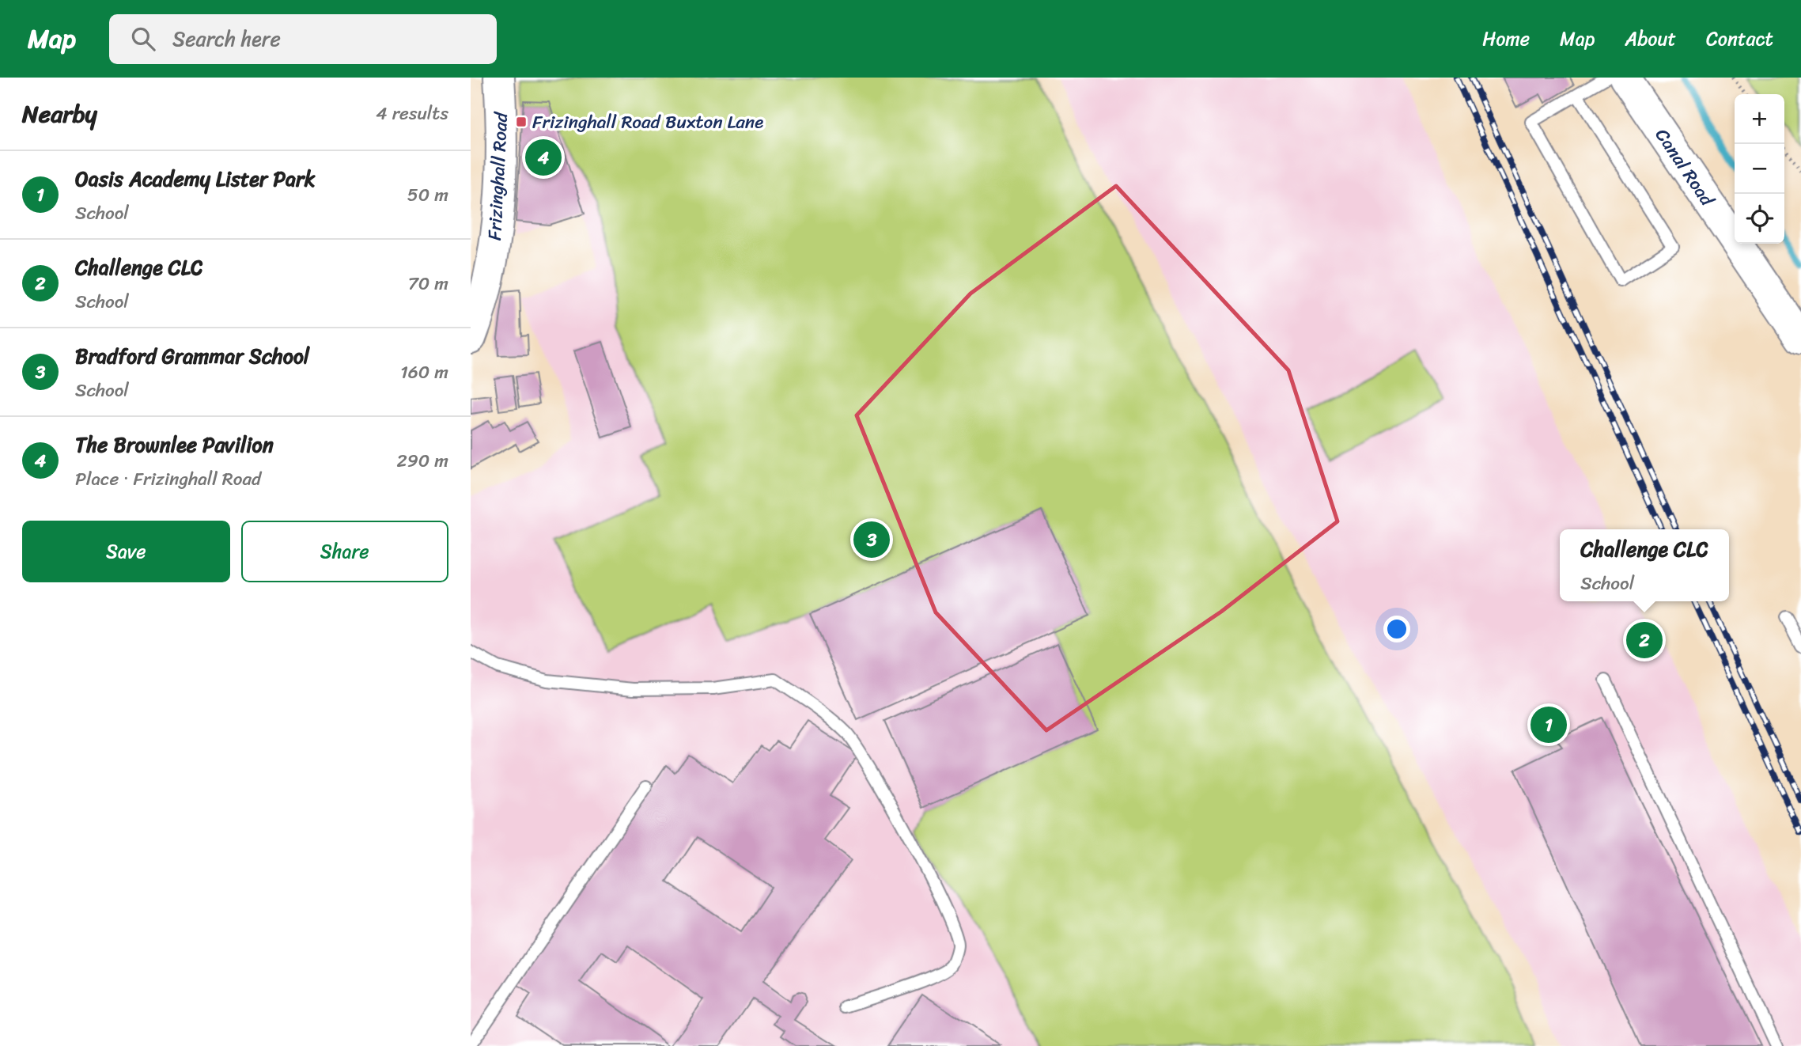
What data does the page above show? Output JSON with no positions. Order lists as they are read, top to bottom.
{
  "streets": {
    "main road": ["Canal Road", "Frizinghall Road"]
  },
  "places": {
    "transit": ["Frizinghall Road Buxton Lane"]
  },
  "page": {
    "header": "Map",
    "search": "Search here",
    "nav": [
      "Home",
      "Map",
      "About",
      "Contact"
    ],
    "heading": ["Nearby", "4 results"],
    "map_buttons": ["+", "−"],
    "pins": [
      "4",
      "3",
      "2",
      "1"
    ],
    "list": [
      {
        "mark": "1",
        "name": "Oasis Academy Lister Park",
        "note": "School",
        "value": "50 m"
      },
      {
        "mark": "2",
        "name": "Challenge CLC",
        "note": "School",
        "value": "70 m"
      },
      {
        "mark": "3",
        "name": "Bradford Grammar School",
        "note": "School",
        "value": "160 m"
      },
      {
        "mark": "4",
        "name": "The Brownlee Pavilion",
        "note": "Place · Frizinghall Road",
        "value": "290 m"
      }
    ],
    "buttons": ["Save", "Share"],
    "popup": ["Challenge CLC", "School"]
  }
}
